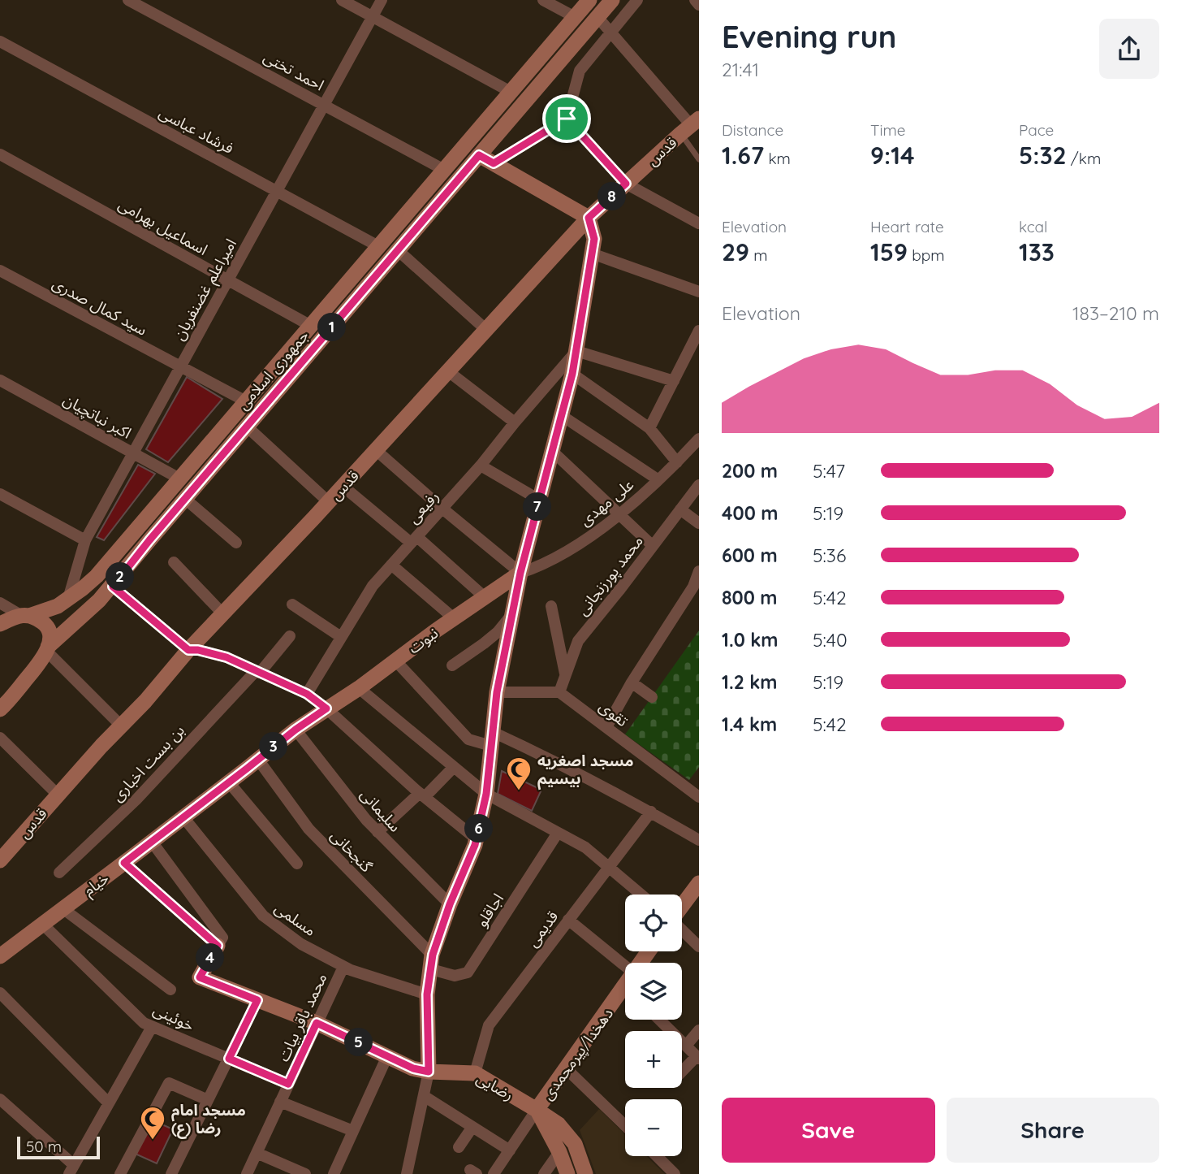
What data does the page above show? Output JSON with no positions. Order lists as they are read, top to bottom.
{
  "streets": {
    "street": [
      "احمد تختی",
      "فرشاد عباسی",
      "قدس",
      "اسماعیل بهرامی",
      "امیراعلم غضنفریان",
      "سید کمال صدری",
      "جمهوری اسلامی",
      "اکبر نباتچیان",
      "علی مهدی",
      "رفیعی",
      "محمد پورزنجانی",
      "نبوت",
      "تقوی",
      "بن بست اخباری",
      "سلیمانی",
      "گنجخانی",
      "خیام",
      "اجاقلو",
      "مسلمی",
      "قدیمی",
      "خوئینی",
      "محمد باقر بیات",
      "دهخدا/پیرمحمدی",
      "رضایی"
    ]
  },
  "crossings": [
    ["احمد تختی", "امیراعلم غضنفریان"],
    ["احمد تختی", "جمهوری اسلامی"],
    ["فرشاد عباسی", "امیراعلم غضنفریان"],
    ["فرشاد عباسی", "جمهوری اسلامی"],
    ["اسماعیل بهرامی", "امیراعلم غضنفریان"],
    ["اسماعیل بهرامی", "جمهوری اسلامی"],
    ["امیراعلم غضنفریان", "سید کمال صدری"],
    ["امیراعلم غضنفریان", "جمهوری اسلامی"],
    ["امیراعلم غضنفریان", "اکبر نباتچیان"],
    ["سید کمال صدری", "جمهوری اسلامی"],
    ["جمهوری اسلامی", "اکبر نباتچیان"],
    ["علی مهدی", "نبوت"],
    ["محمد پورزنجانی", "تقوی"],
    ["نبوت", "خیام"],
    ["سلیمانی", "خیام"],
    ["گنجخانی", "خیام"],
    ["گنجخانی", "اجاقلو"],
    ["خیام", "مسلمی"],
    ["خیام", "خوئینی"],
    ["مسلمی", "محمد باقر بیات"],
    ["قدیمی", "رضایی"],
    ["خوئینی", "محمد باقر بیات"],
    ["محمد باقر بیات", "رضایی"],
    ["دهخدا/پیرمحمدی", "رضایی"]
  ],
  "places": {
    "mosque": ["مسجد اصغریه بیسیم", "مسجد امام رضا (ع)"]
  },
  "scale_bar": "50 m",
  "page": {
    "heading": ["Evening run", "21:41"],
    "stats": [
      ["Distance", "1.67 km"],
      ["Time", "9:14"],
      ["Pace", "5:32 /km"],
      ["Elevation", "29 m"],
      ["Heart rate", "159 bpm"],
      ["kcal", "133"]
    ],
    "pins": [
      "8",
      "1",
      "7",
      "2",
      "3",
      "6",
      "4",
      "5"
    ],
    "chart": ["Elevation", "183–210 m"],
    "list": [
      {
        "name": "200 m",
        "note": "5:47"
      },
      {
        "name": "400 m",
        "note": "5:19"
      },
      {
        "name": "600 m",
        "note": "5:36"
      },
      {
        "name": "800 m",
        "note": "5:42"
      },
      {
        "name": "1.0 km",
        "note": "5:40"
      },
      {
        "name": "1.2 km",
        "note": "5:19"
      },
      {
        "name": "1.4 km",
        "note": "5:42"
      }
    ],
    "map_buttons": ["+", "−"],
    "buttons": ["Save", "Share"],
    "scale": "50 m"
  }
}
